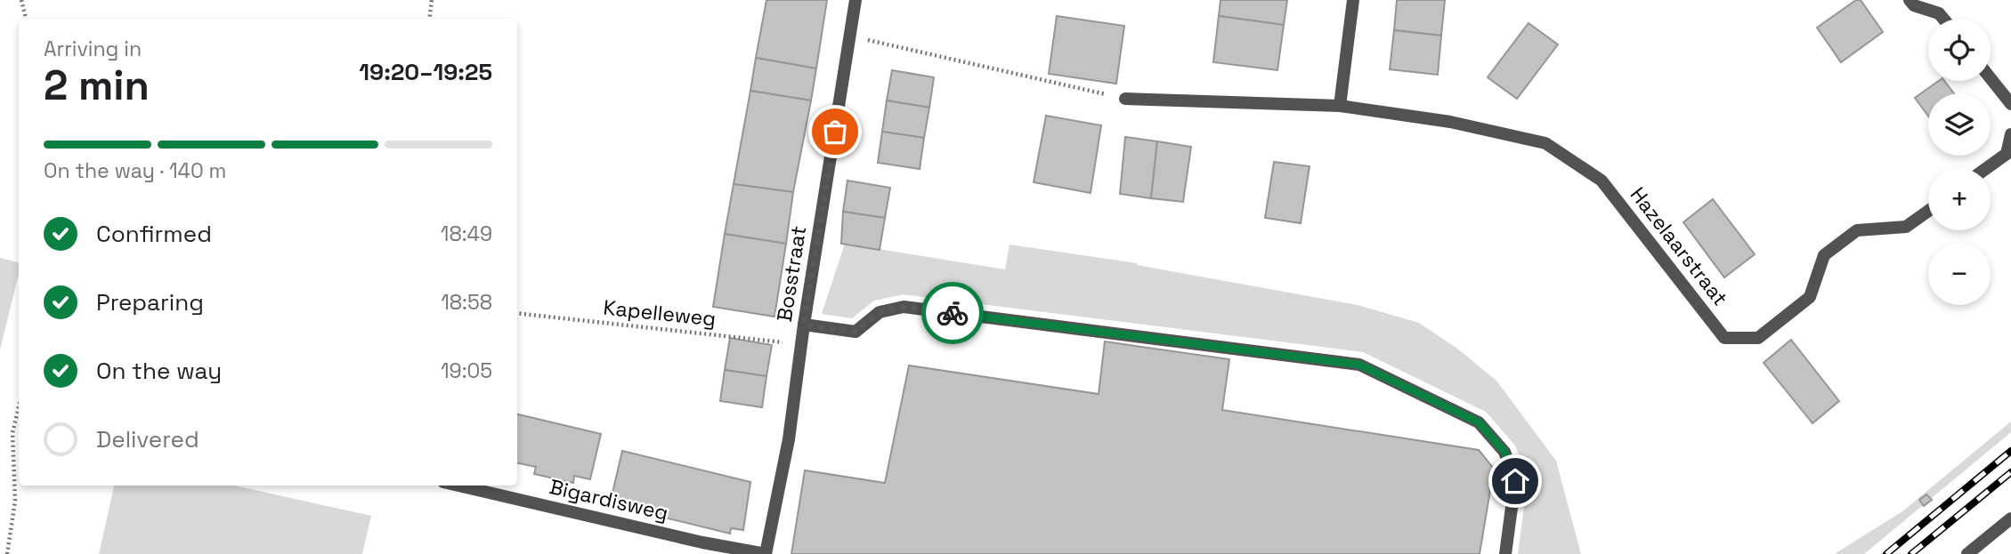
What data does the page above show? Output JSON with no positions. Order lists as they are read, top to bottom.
{
  "streets": {
    "street": ["Hazelaarstraat", "Bosstraat", "Bigardisweg"],
    "path": ["Kapelleweg"]
  },
  "crossings": [
    ["Bosstraat", "Kapelleweg"],
    ["Bosstraat", "Bigardisweg"]
  ],
  "page": {
    "map_buttons": ["+", "−"],
    "heading": ["2 min", "Arriving in", "19:20–19:25"],
    "bar": "On the way · 140 m",
    "list": [
      ["Confirmed", "18:49"],
      ["Preparing", "18:58"],
      ["On the way", "19:05"],
      "Delivered"
    ]
  }
}
